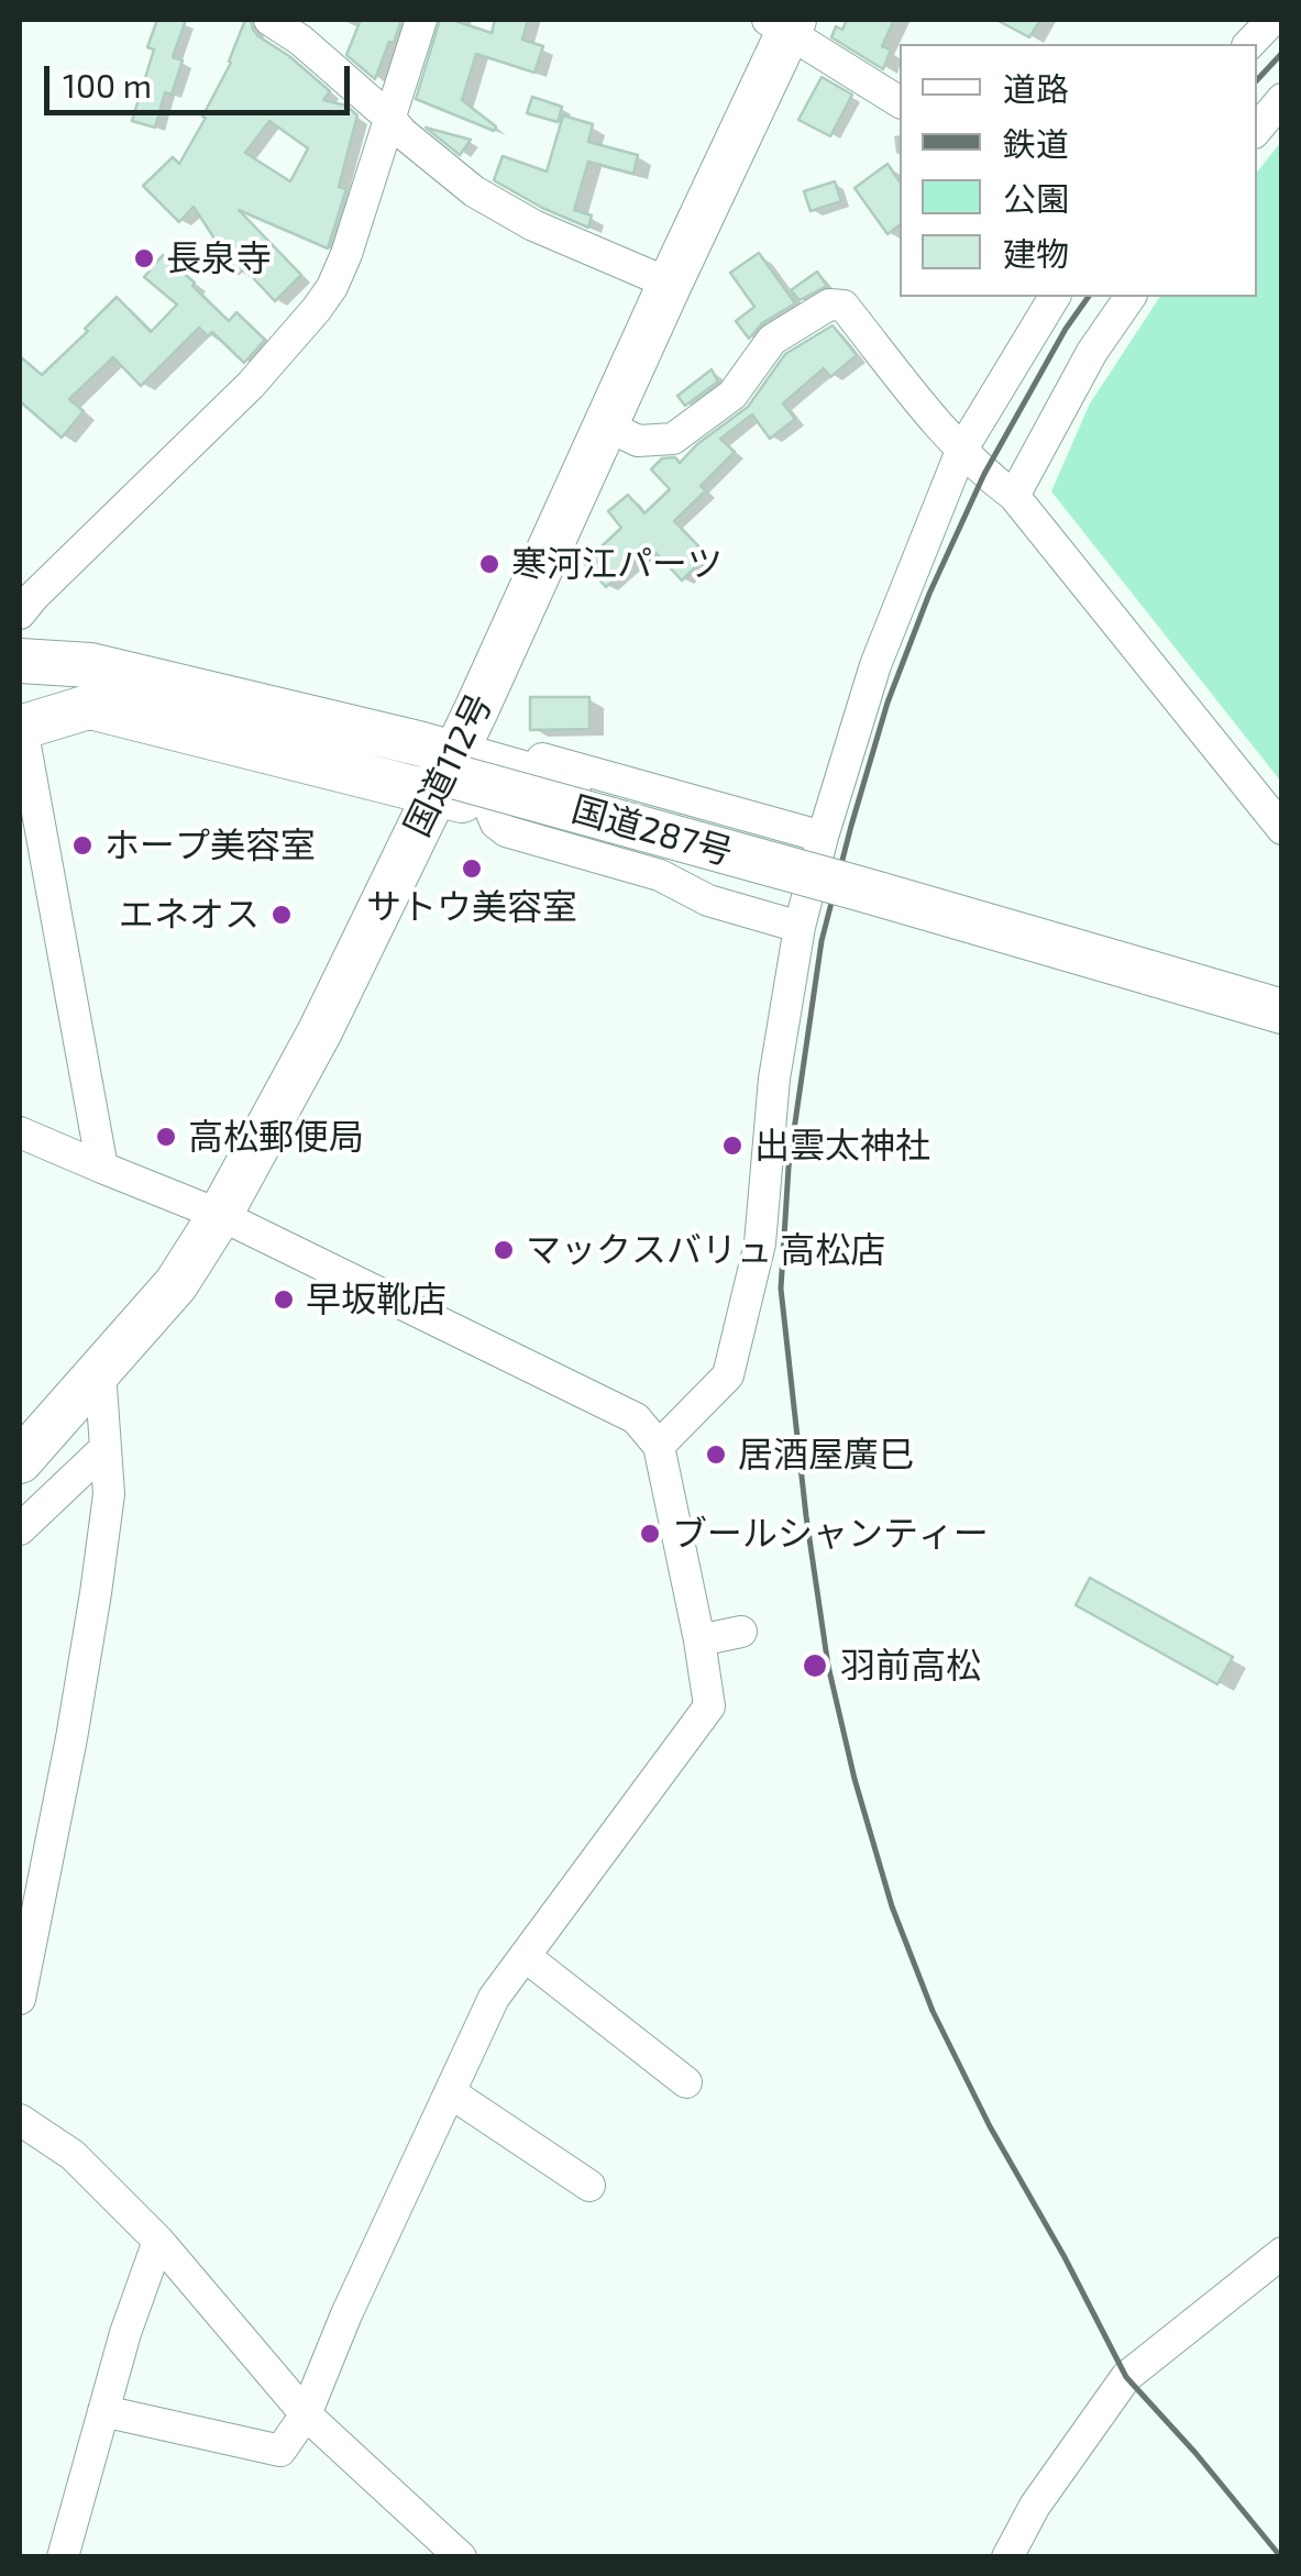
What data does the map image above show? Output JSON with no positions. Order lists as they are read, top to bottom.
{
  "streets": {
    "highway": ["国道112号", "国道287号"]
  },
  "places": [
    "長泉寺",
    "寒河江パーツ",
    "ホープ美容室",
    "サトウ美容室",
    "エネオス",
    "高松郵便局",
    "出雲太神社",
    "マックスバリュ 高松店",
    "早坂靴店",
    "居酒屋廣巳",
    "ブールシャンティー",
    "羽前高松"
  ],
  "legend": [
    "道路",
    "鉄道",
    "公園",
    "建物"
  ],
  "scale_bar": "100 m"
}
